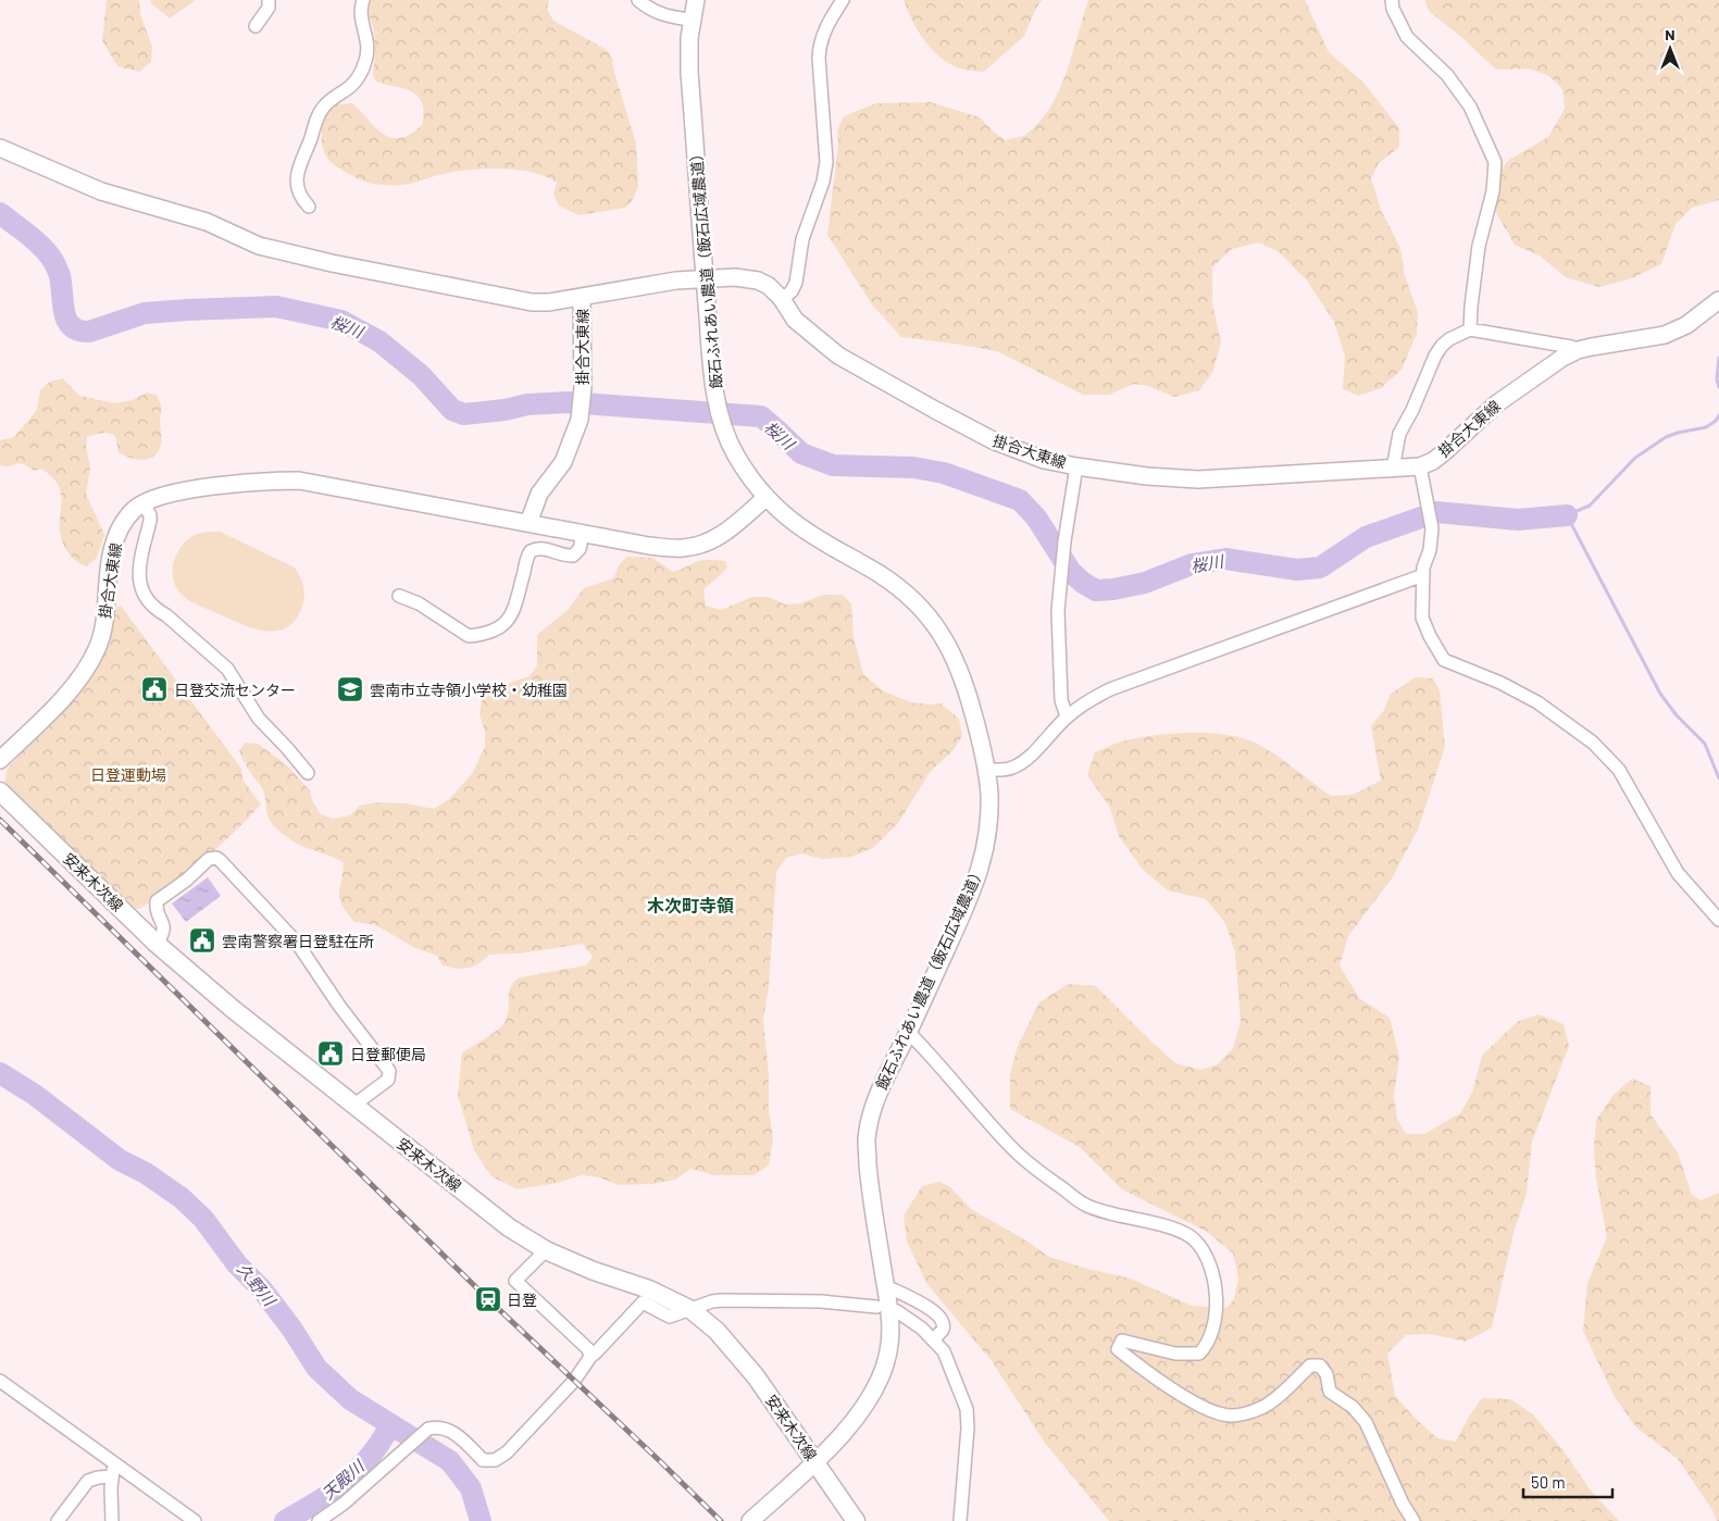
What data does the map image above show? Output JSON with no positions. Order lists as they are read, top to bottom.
{
  "streets": {
    "main road": ["飯石ふれあい農道（飯石広域農道）", "掛合大東線", "安来木次線"]
  },
  "crossings": [
    ["飯石ふれあい農道（飯石広域農道）", "掛合大東線"],
    ["飯石ふれあい農道（飯石広域農道）", "安来木次線"]
  ],
  "districts": ["木次町寺領"],
  "water": ["桜川", "久野川", "天殿川"],
  "parks": ["日登運動場"],
  "places": {
    "public building": ["日登交流センター", "雲南警察署日登駐在所", "日登郵便局"],
    "school or university": ["雲南市立寺領小学校・幼稚園"],
    "station": ["日登"]
  },
  "scale_bar": "50 m",
  "north": "top"
}
